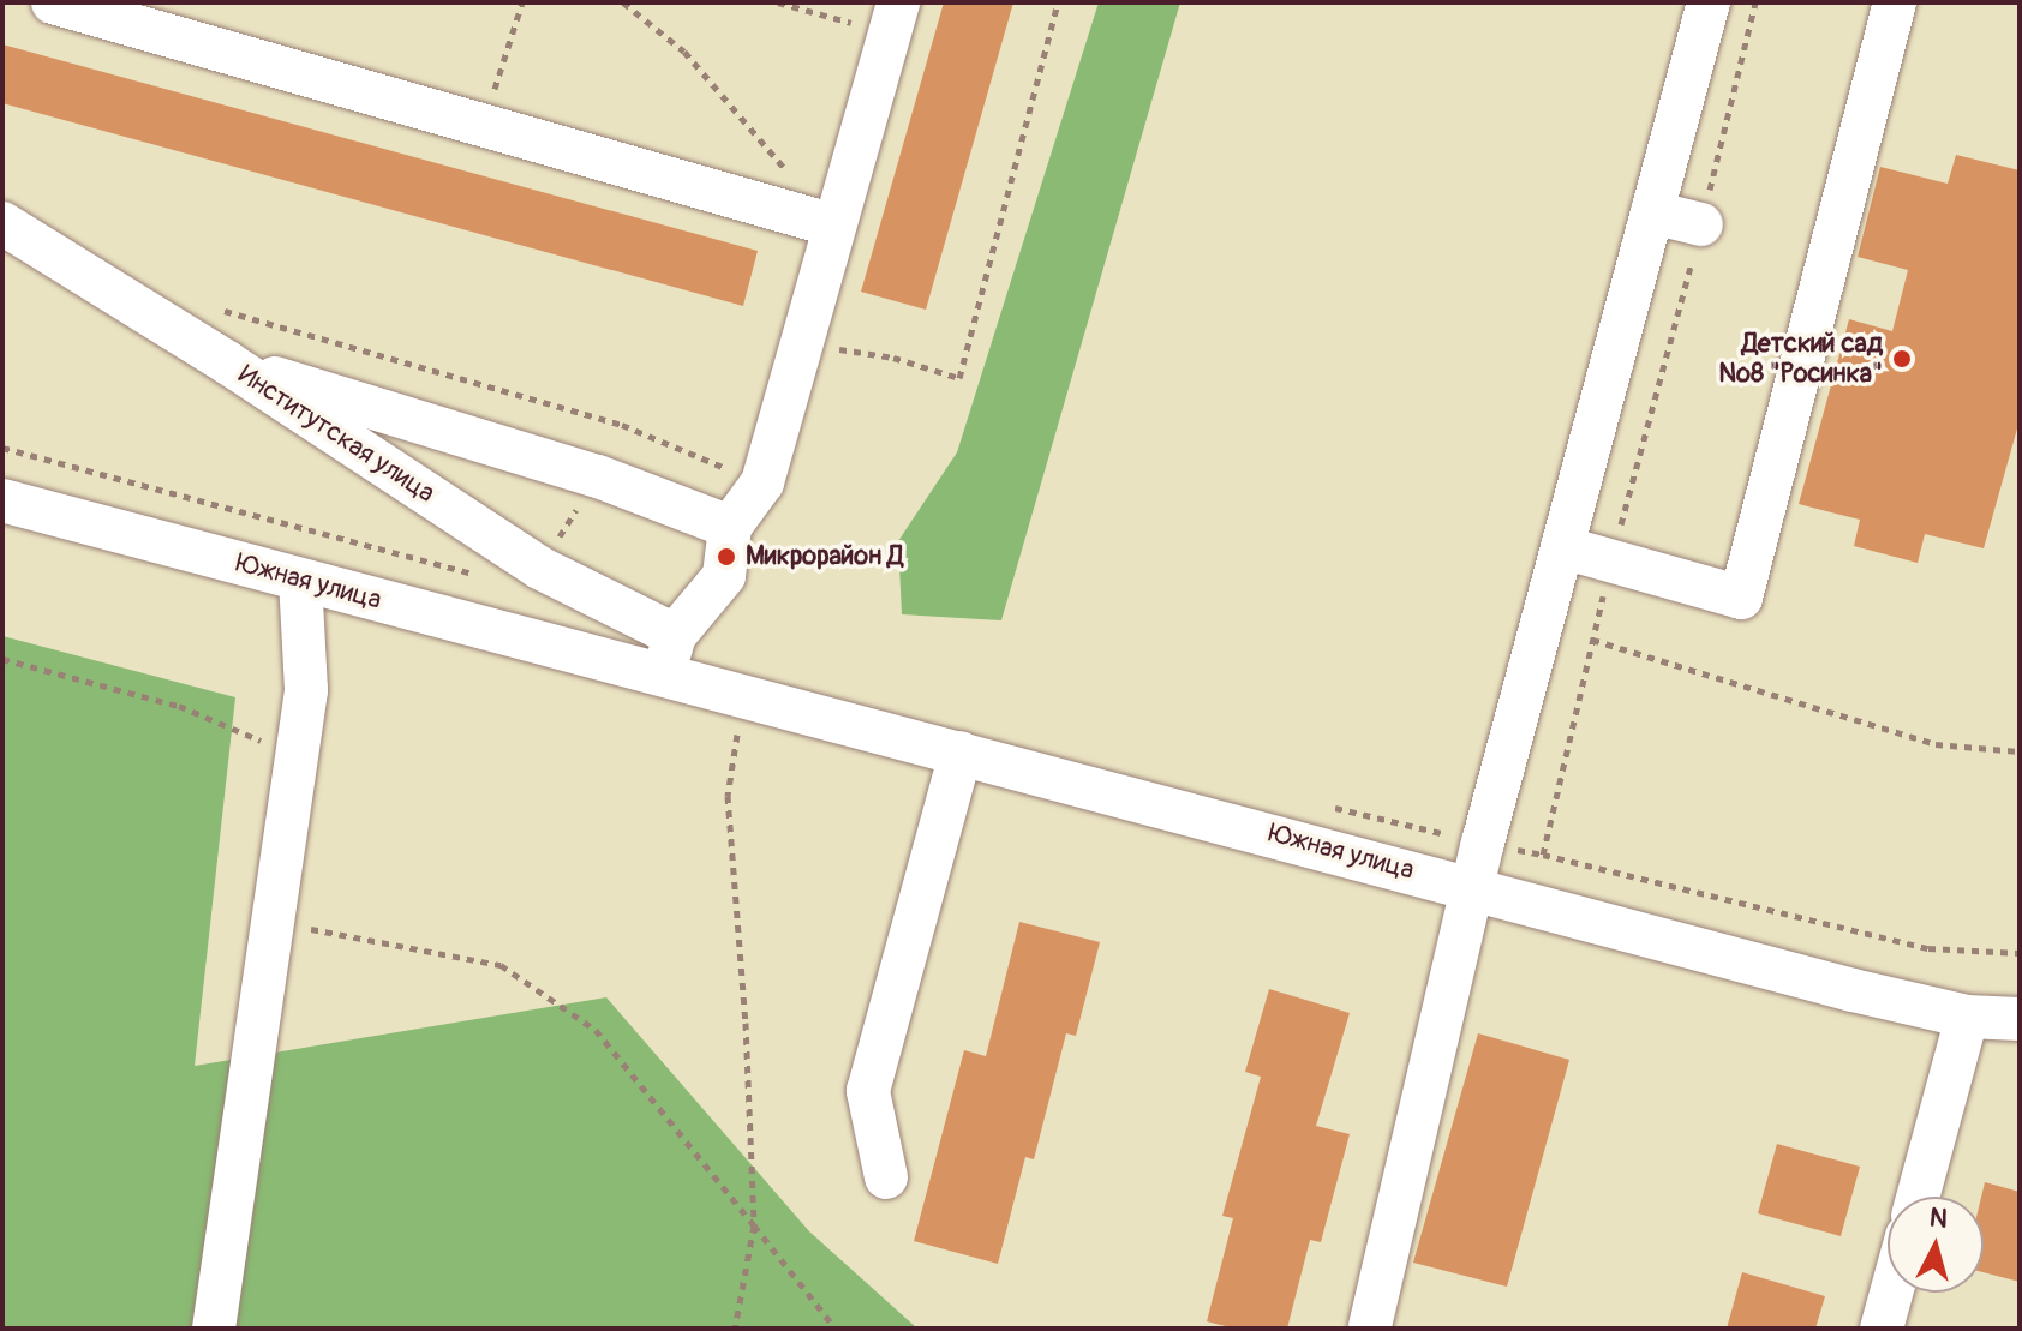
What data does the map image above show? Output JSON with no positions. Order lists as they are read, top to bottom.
{
  "streets": {
    "street": ["Институтская улица", "Южная улица"]
  },
  "crossings": [
    ["Институтская улица", "Южная улица"]
  ],
  "places": ["Детский сад №8 \"Росинка\"", "Микрорайон Д"],
  "north": "top"
}
